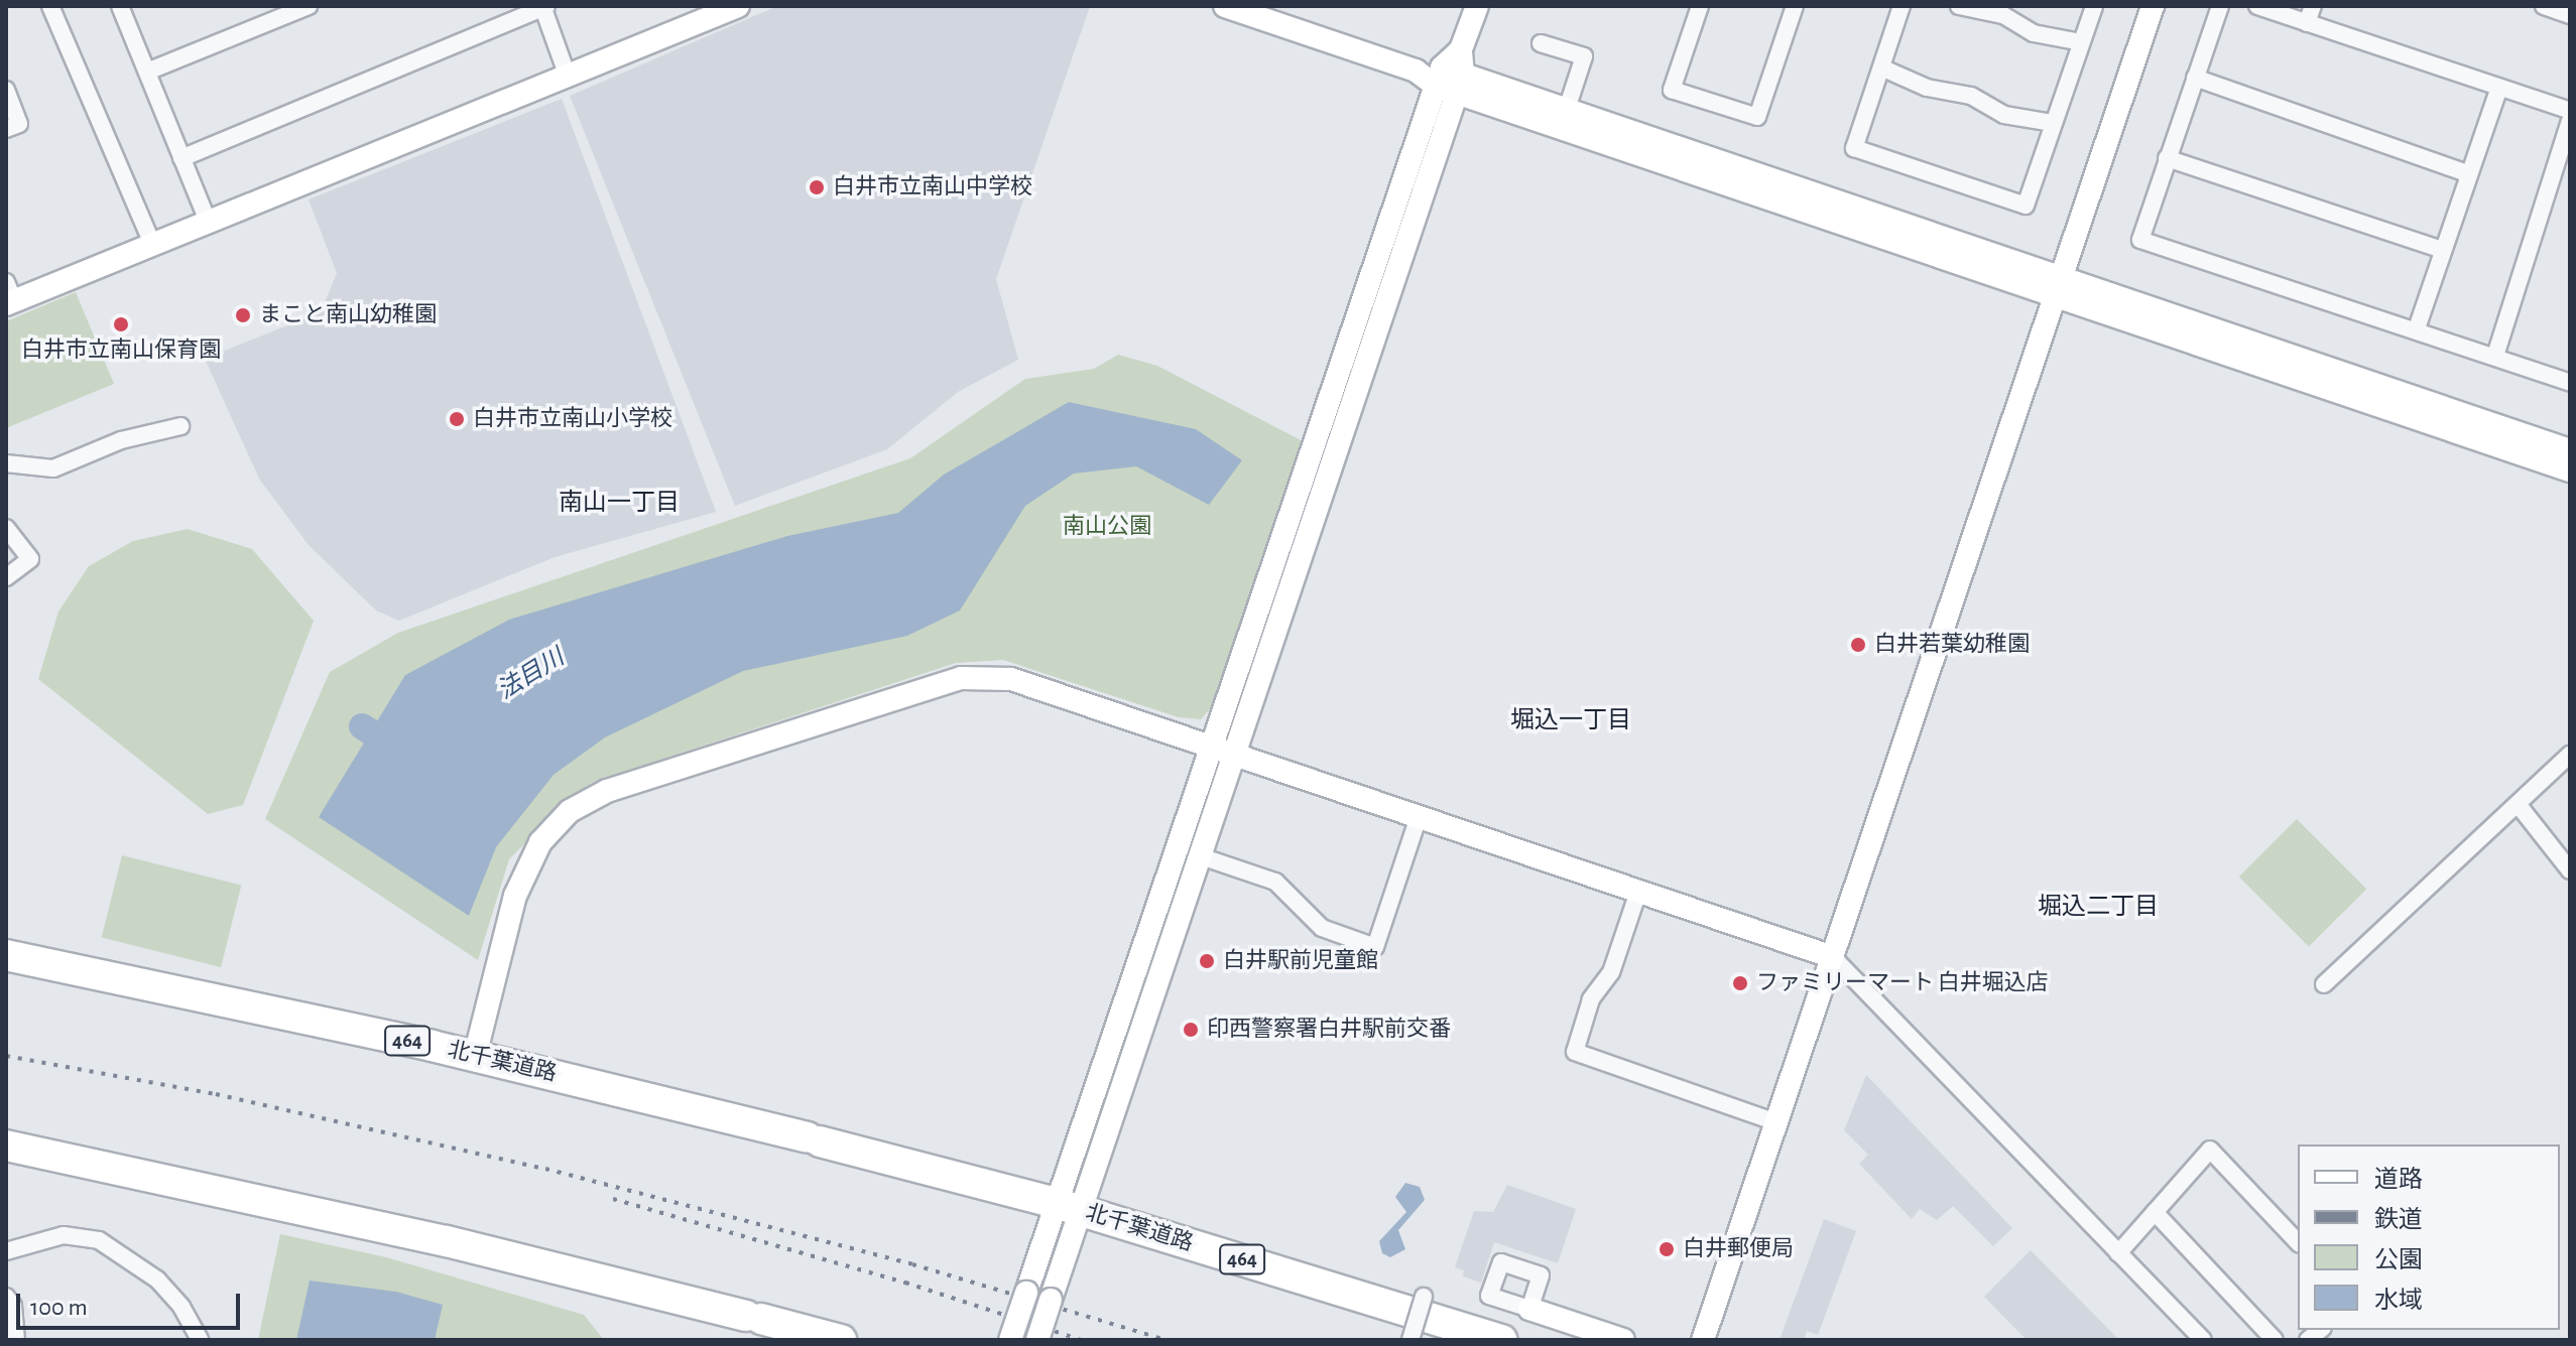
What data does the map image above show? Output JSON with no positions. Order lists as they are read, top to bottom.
{
  "streets": {
    "highway": ["464", "北千葉道路"]
  },
  "districts": ["南山一丁目", "堀込一丁目", "堀込二丁目"],
  "water": ["法目川"],
  "parks": ["南山公園"],
  "places": [
    "白井市立南山中学校",
    "まこと南山幼稚園",
    "白井市立南山保育園",
    "白井市立南山小学校",
    "白井若葉幼稚園",
    "白井駅前児童館",
    "ファミリーマート 白井堀込店",
    "印西警察署白井駅前交番",
    "白井郵便局"
  ],
  "legend": [
    "道路",
    "鉄道",
    "公園",
    "水域"
  ],
  "scale_bar": "100 m"
}
